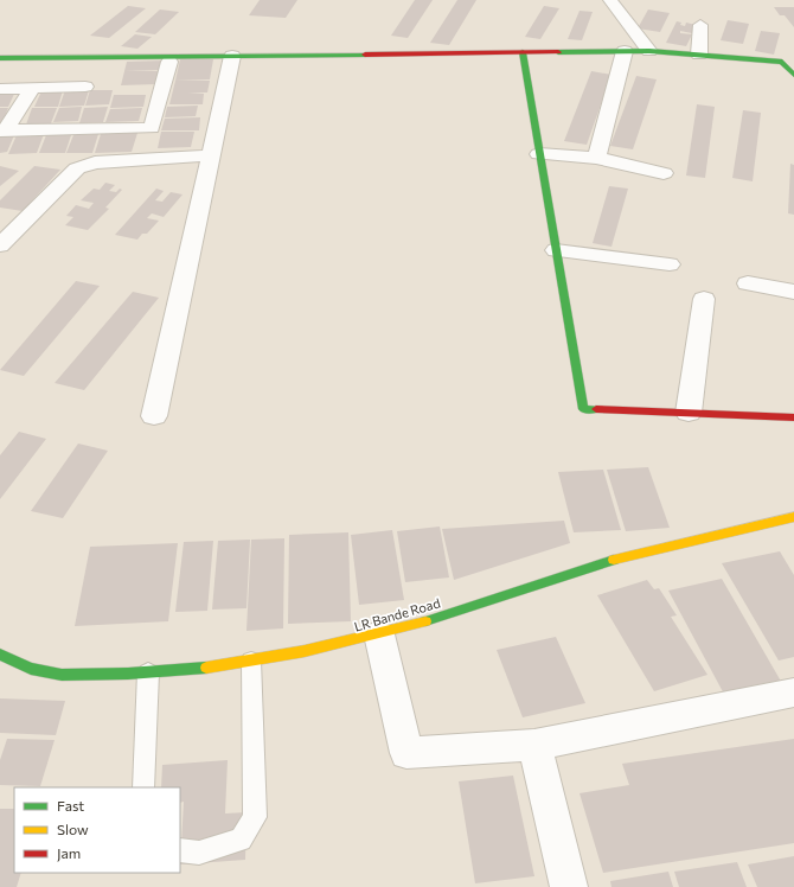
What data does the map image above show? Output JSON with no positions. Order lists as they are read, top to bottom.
{
  "streets": {
    "street": ["LR Bande Road"]
  },
  "legend": ["Fast", "Slow", "Jam"]
}
